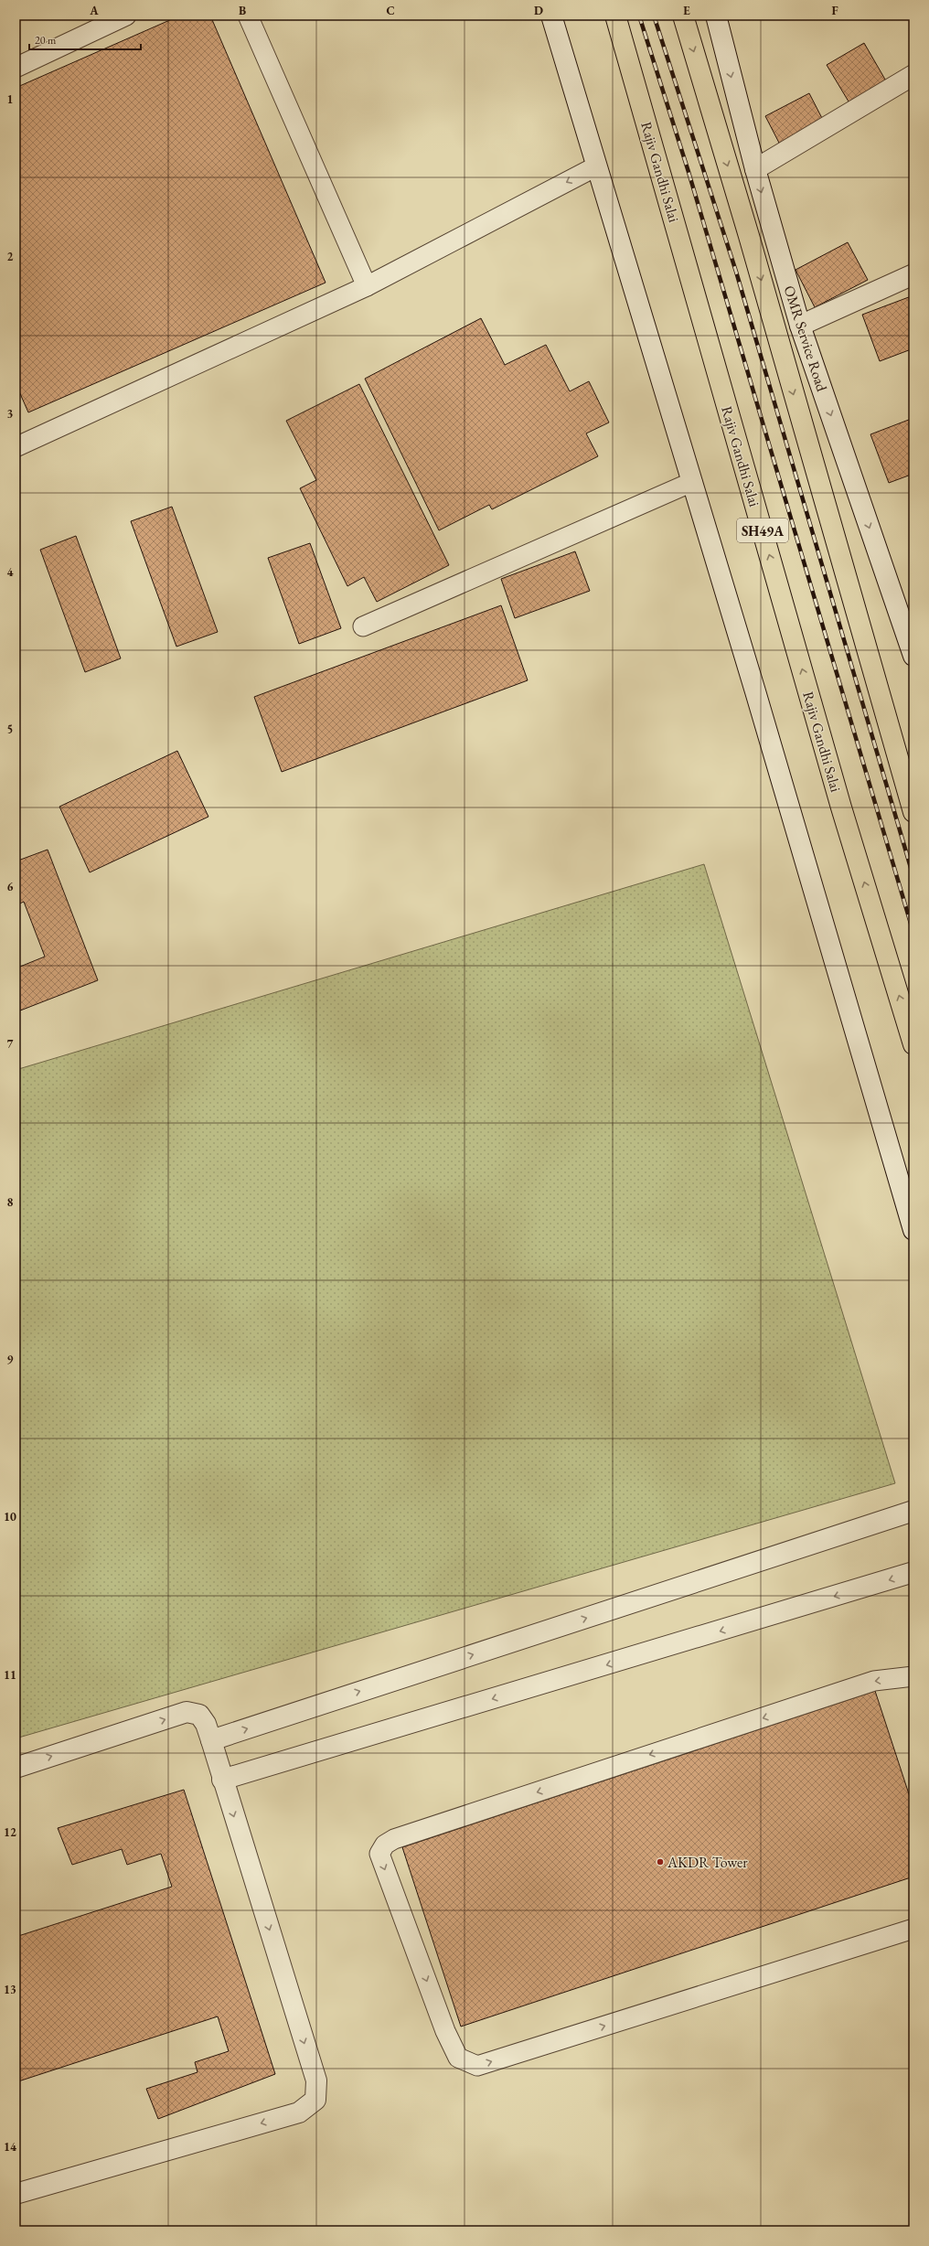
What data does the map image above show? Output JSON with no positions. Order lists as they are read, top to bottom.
{
  "streets": {
    "main road": ["Rajiv Gandhi Salai", "SH49A"],
    "street": ["OMR Service Road"]
  },
  "places": ["AKDR Tower"],
  "scale_bar": "20 m",
  "grid": {
    "columns": [
      "A",
      "B",
      "C",
      "D",
      "E",
      "F"
    ],
    "rows": [
      "1",
      "2",
      "3",
      "4",
      "5",
      "6",
      "7",
      "8",
      "9",
      "10",
      "11",
      "12",
      "13",
      "14"
    ]
  }
}
